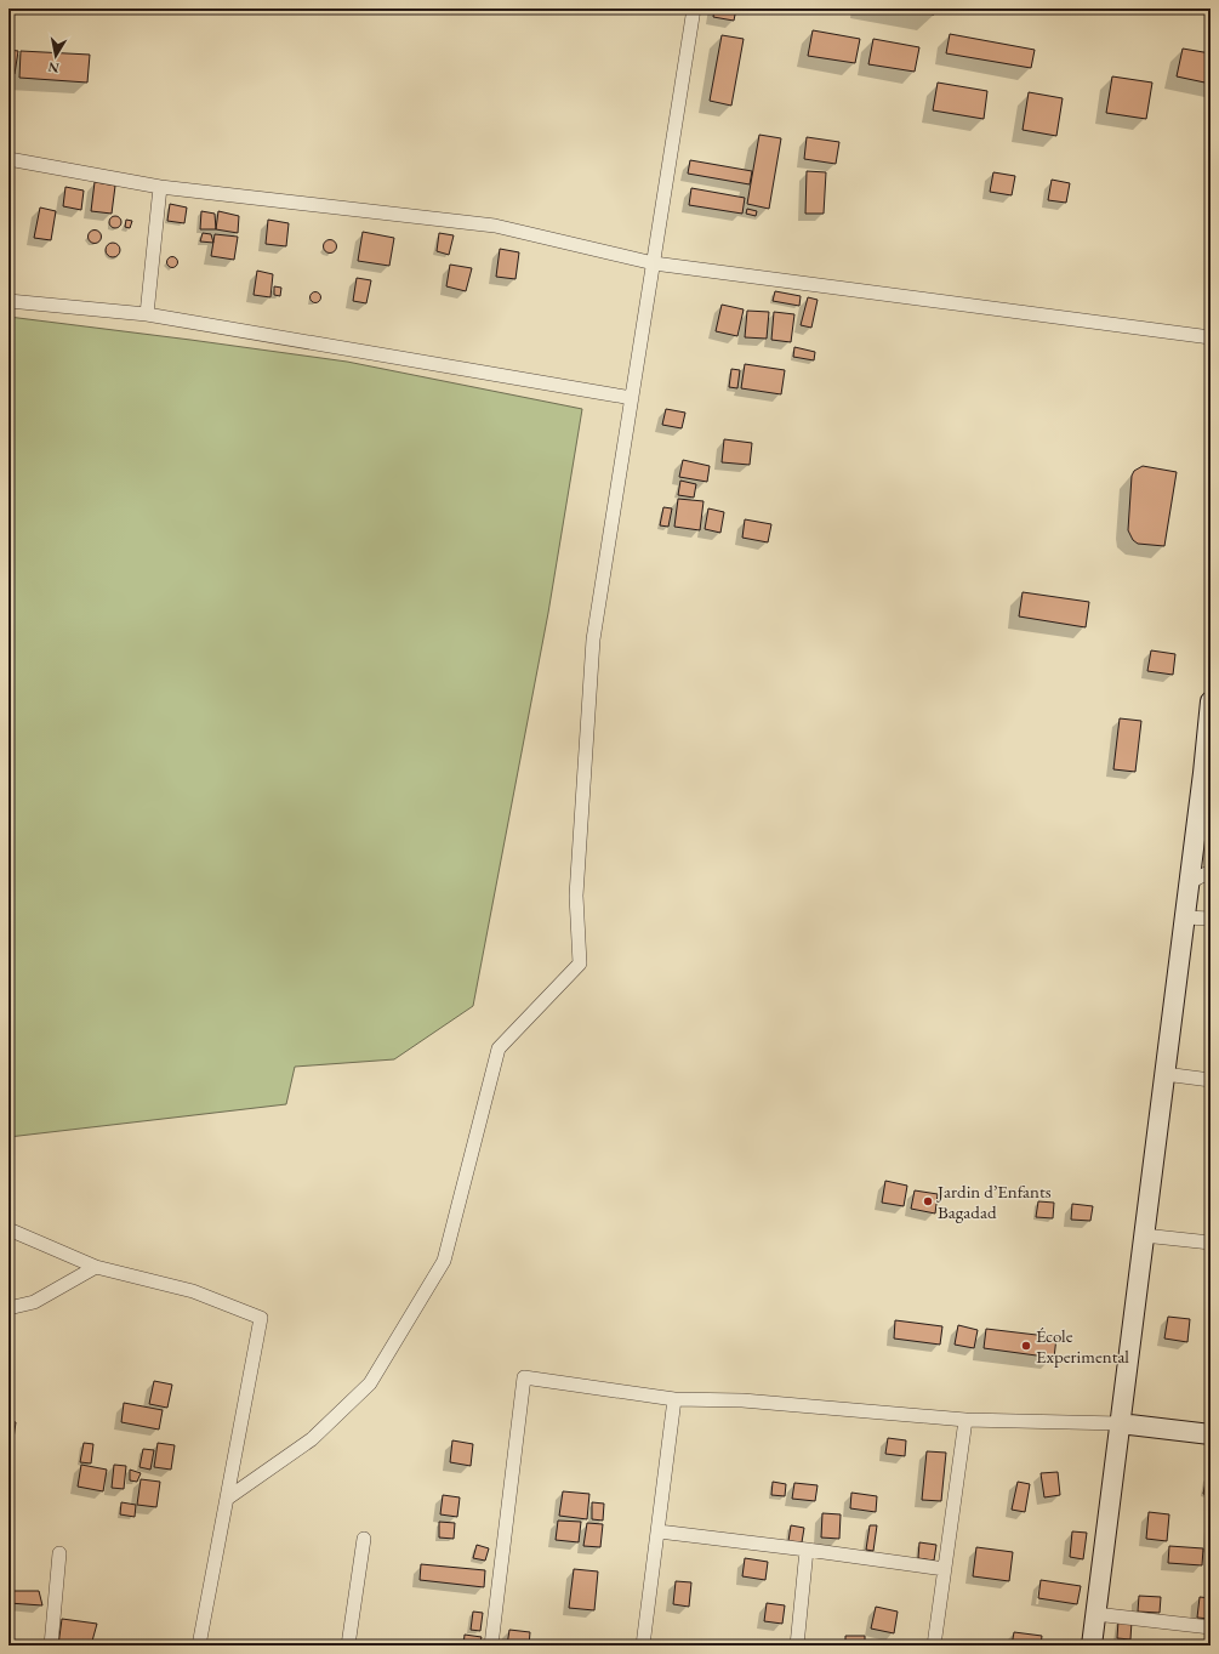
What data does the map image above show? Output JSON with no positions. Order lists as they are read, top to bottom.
{
  "places": ["Jardin d’Enfants Bagadad", "École Experimental"],
  "north": "bottom"
}
